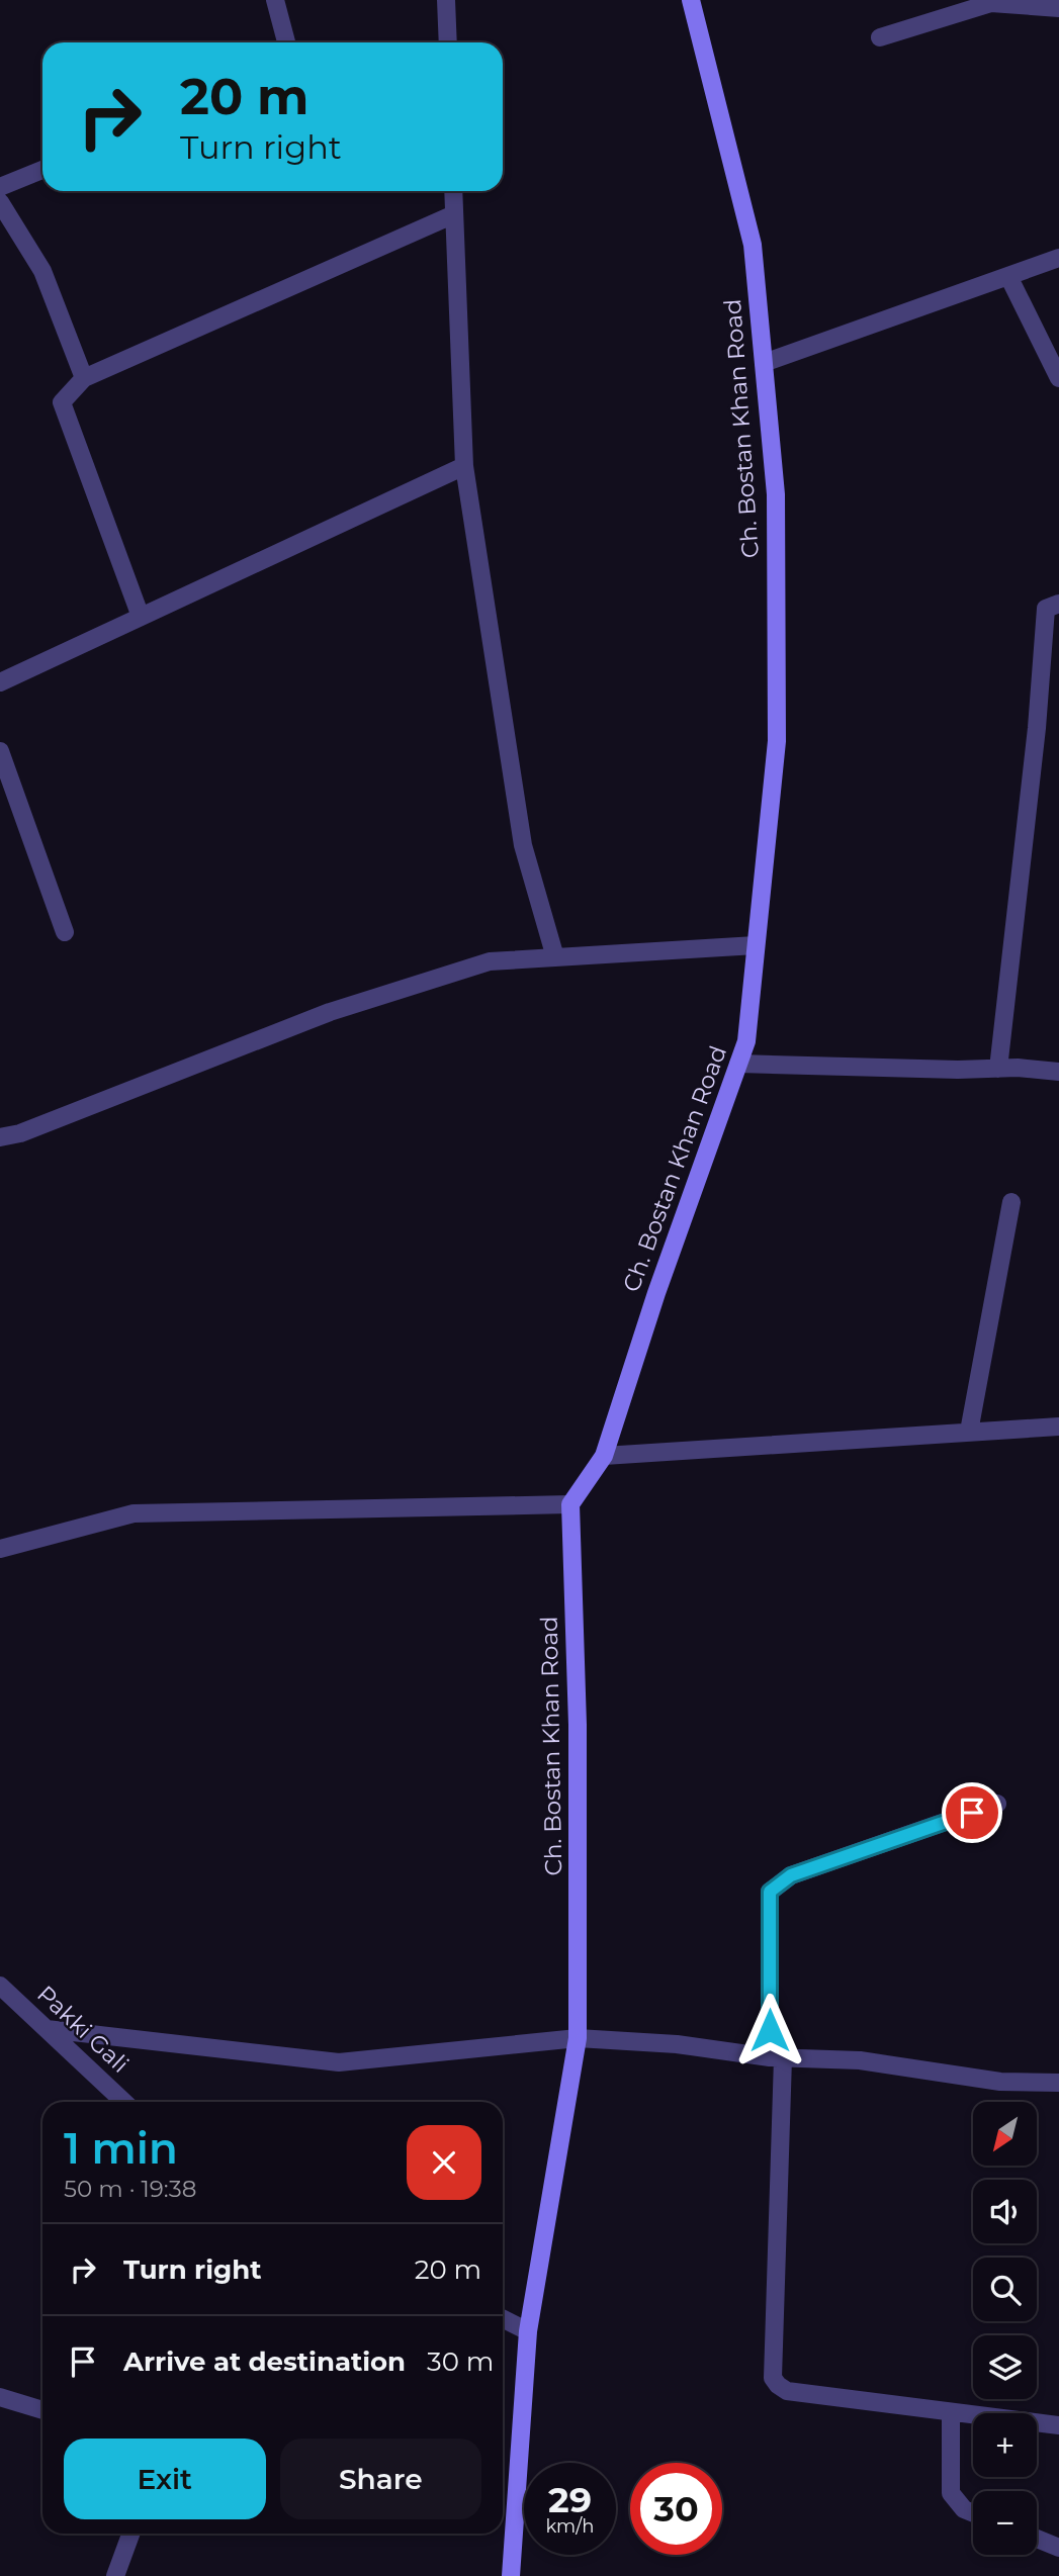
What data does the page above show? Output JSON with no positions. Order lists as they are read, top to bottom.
{
  "streets": {
    "main road": ["Ch. Bostan Khan Road"],
    "street": ["Pakki Gali"]
  },
  "north": "bottom left",
  "page": {
    "turn": ["20 m", "Turn right"],
    "map_buttons": ["+", "−"],
    "heading": ["1 min", "50 m · 19:38"],
    "list": [
      {
        "name": "Turn right",
        "value": "20 m"
      },
      {
        "name": "Arrive at destination",
        "value": "30 m"
      }
    ],
    "buttons": ["Exit", "Share"],
    "speed": "29 km/h",
    "limit": "30"
  }
}
